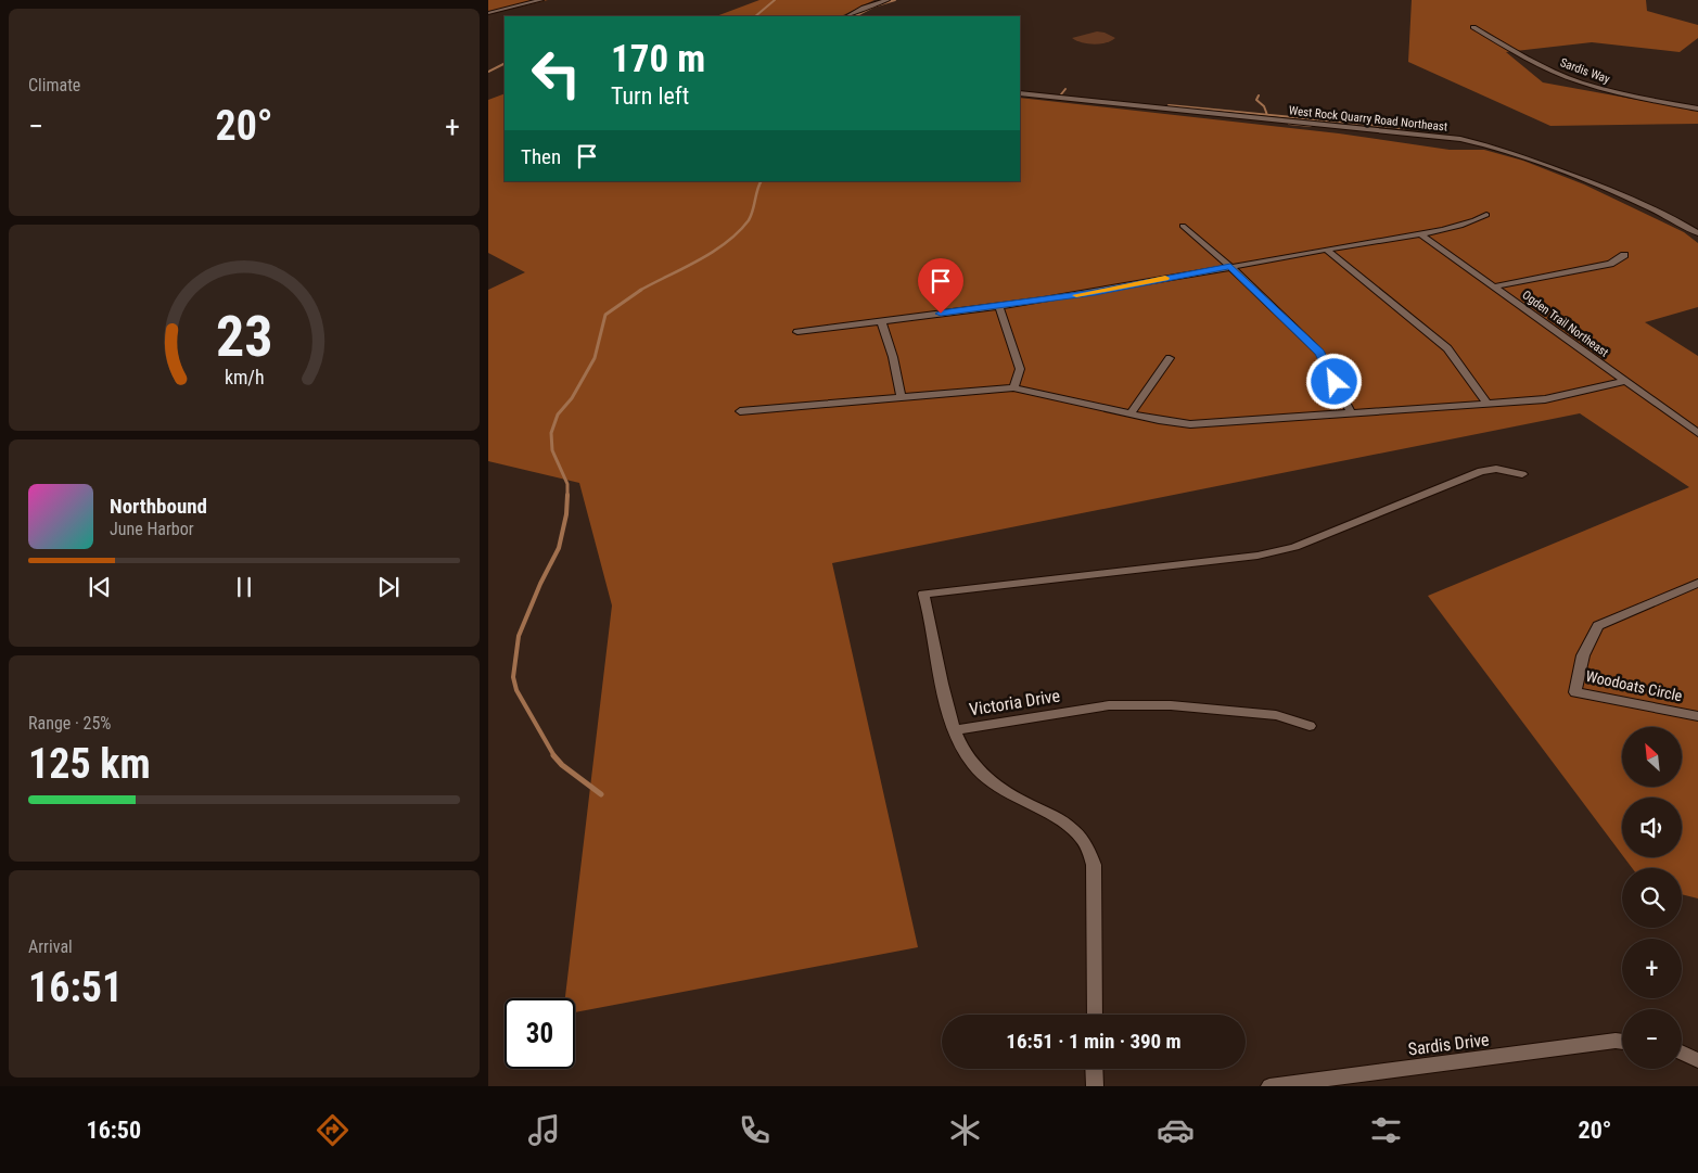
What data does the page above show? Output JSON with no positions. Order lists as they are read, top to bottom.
{
  "streets": {
    "street": [
      "Sardis Way",
      "West Rock Quarry Road Northeast",
      "Ogden Trail Northeast",
      "Woodoats Circle",
      "Victoria Drive",
      "Sardis Drive"
    ]
  },
  "north": "top left",
  "page": {
    "tile": [
      "Climate",
      ["Range · 25%", "125 km"],
      ["Arrival", "16:51"]
    ],
    "turn": ["170 m", "Turn left"],
    "heat": ["−", "20°", "+"],
    "then": "Then",
    "song": ["Northbound", "June Harbor"],
    "map_buttons": ["+", "−"],
    "limit": "30",
    "trip": "16:51 · 1 min · 390 m",
    "tabs": ["16:50", "20°"],
    "gauge": ["23", "km/h"]
  }
}
